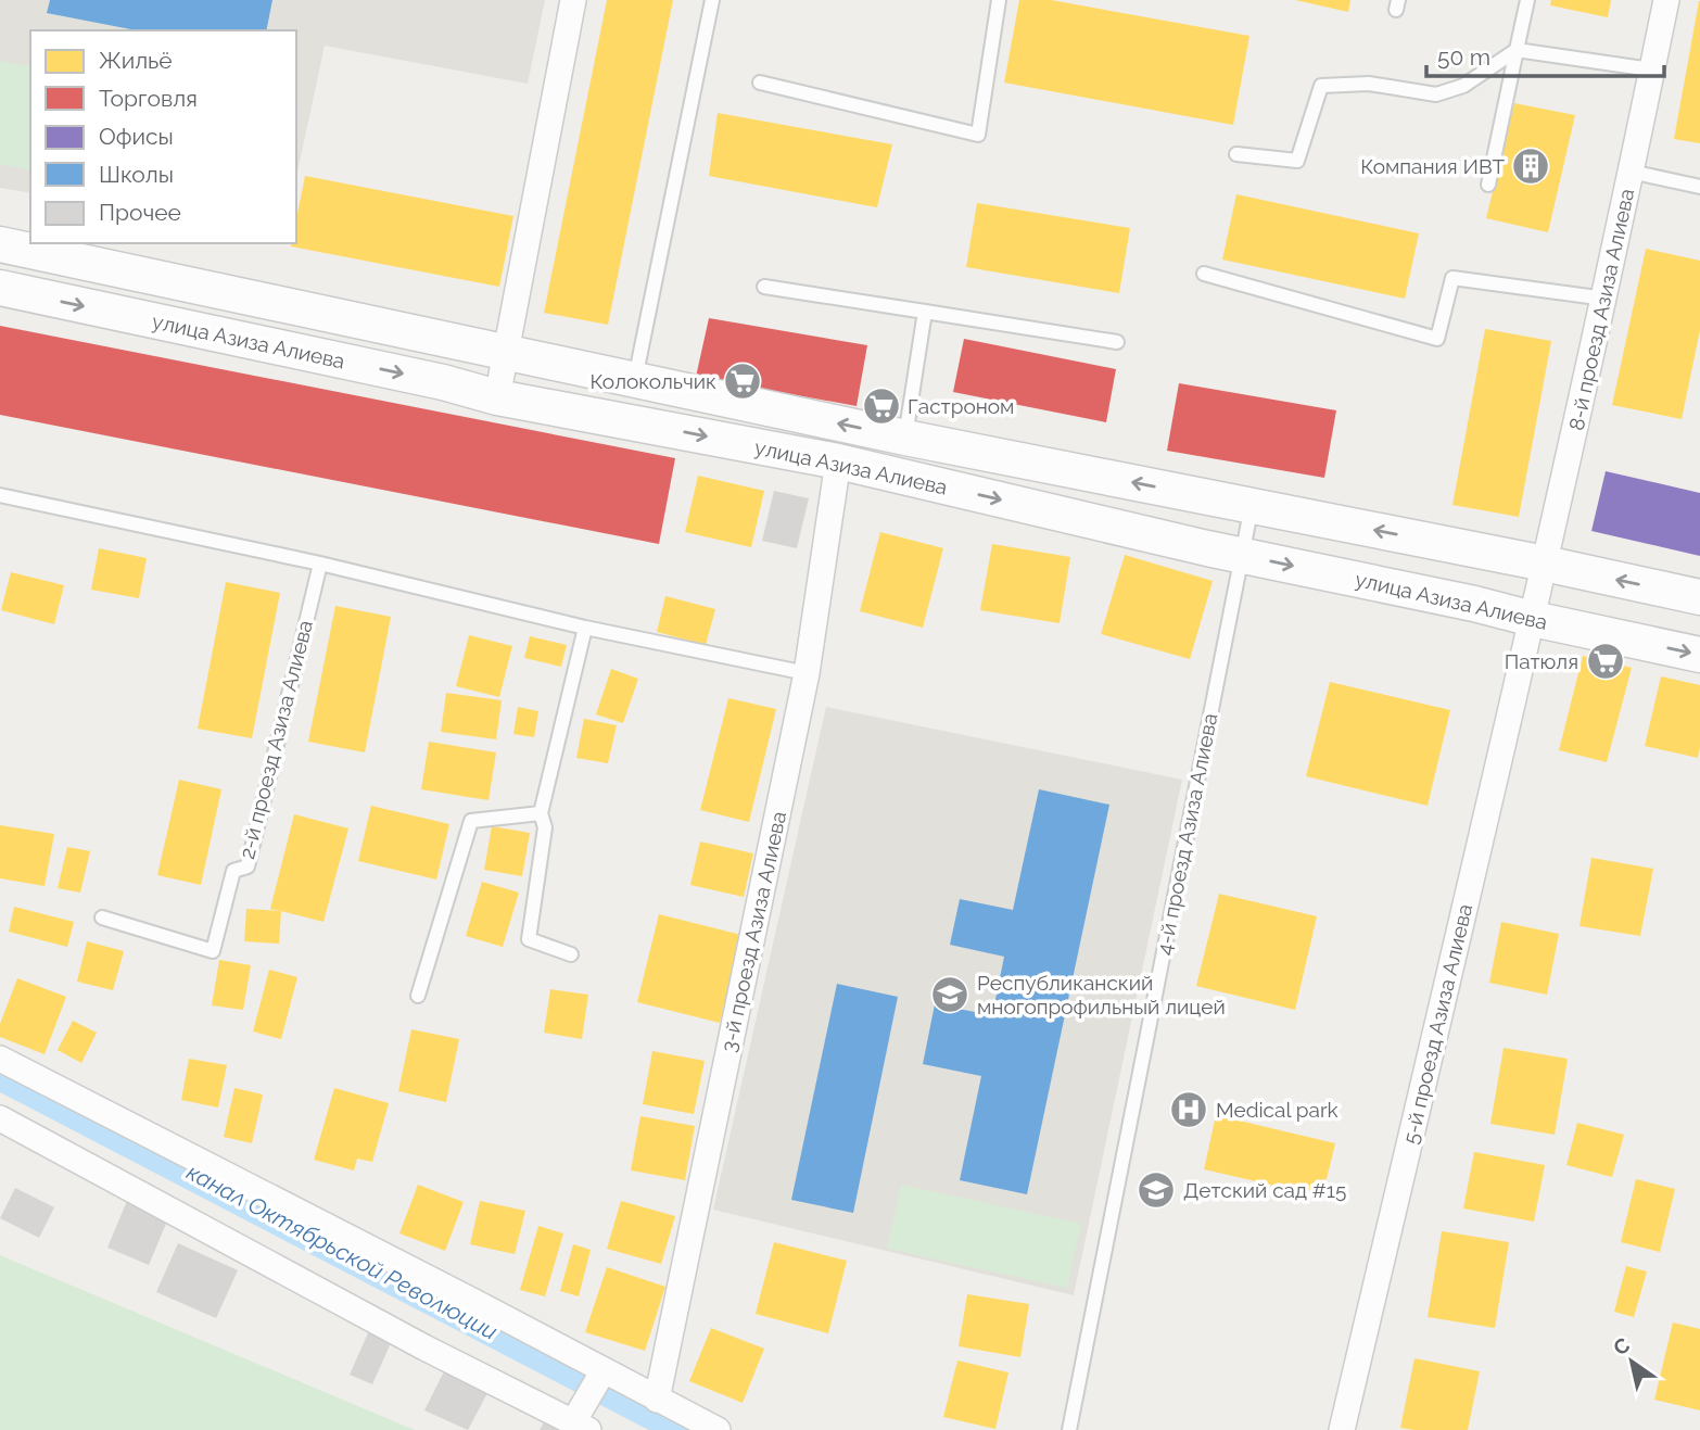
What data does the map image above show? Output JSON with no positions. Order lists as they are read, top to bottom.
{
  "streets": {
    "main road": ["улица Азиза Алиева"],
    "street": ["8-й проезд Азиза Алиева", "3-й проезд Азиза Алиева", "5-й проезд Азиза Алиева"],
    "lane": ["2-й проезд Азиза Алиева", "4-й проезд Азиза Алиева"]
  },
  "crossings": [
    ["8-й проезд Азиза Алиева", "улица Азиза Алиева"],
    ["8-й проезд Азиза Алиева", "5-й проезд Азиза Алиева"],
    ["улица Азиза Алиева", "4-й проезд Азиза Алиева"],
    ["улица Азиза Алиева", "3-й проезд Азиза Алиева"],
    ["улица Азиза Алиева", "5-й проезд Азиза Алиева"]
  ],
  "water": ["канал Октябрьской Революции"],
  "places": {
    "building": ["Компания ИВТ"],
    "supermarket": ["Колокольчик", "Гастроном", "Патюля"],
    "school or university": ["Республиканский многопрофильный лицей", "Детский сад #15"],
    "hospital": ["Medical park"]
  },
  "legend": [
    "Жильё",
    "Торговля",
    "Офисы",
    "Школы",
    "Прочее"
  ],
  "scale_bar": "50 m",
  "north": "top left"
}
